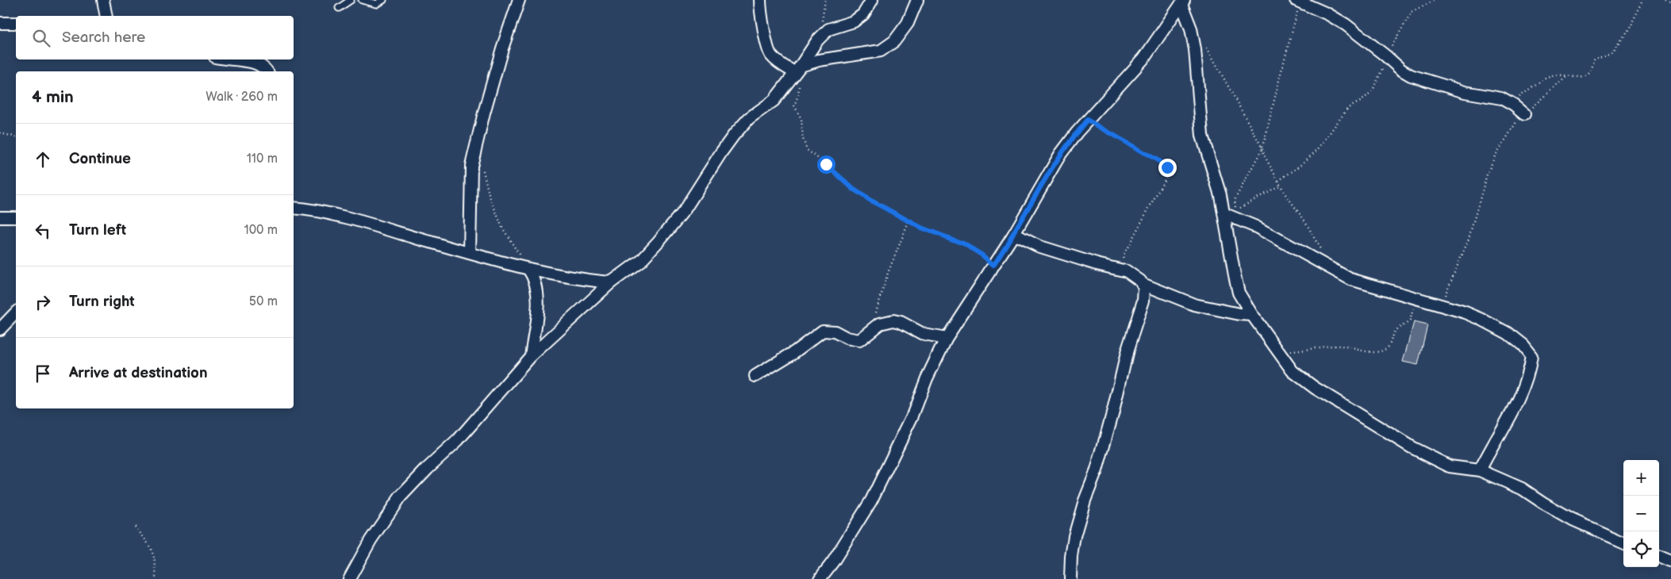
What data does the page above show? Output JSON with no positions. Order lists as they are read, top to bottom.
{
  "page": {
    "search": "Search here",
    "heading": ["4 min", "Walk · 260 m"],
    "list": [
      ["Continue", "110 m"],
      ["Turn left", "100 m"],
      ["Turn right", "50 m"],
      "Arrive at destination"
    ],
    "map_buttons": ["+", "−"]
  }
}
